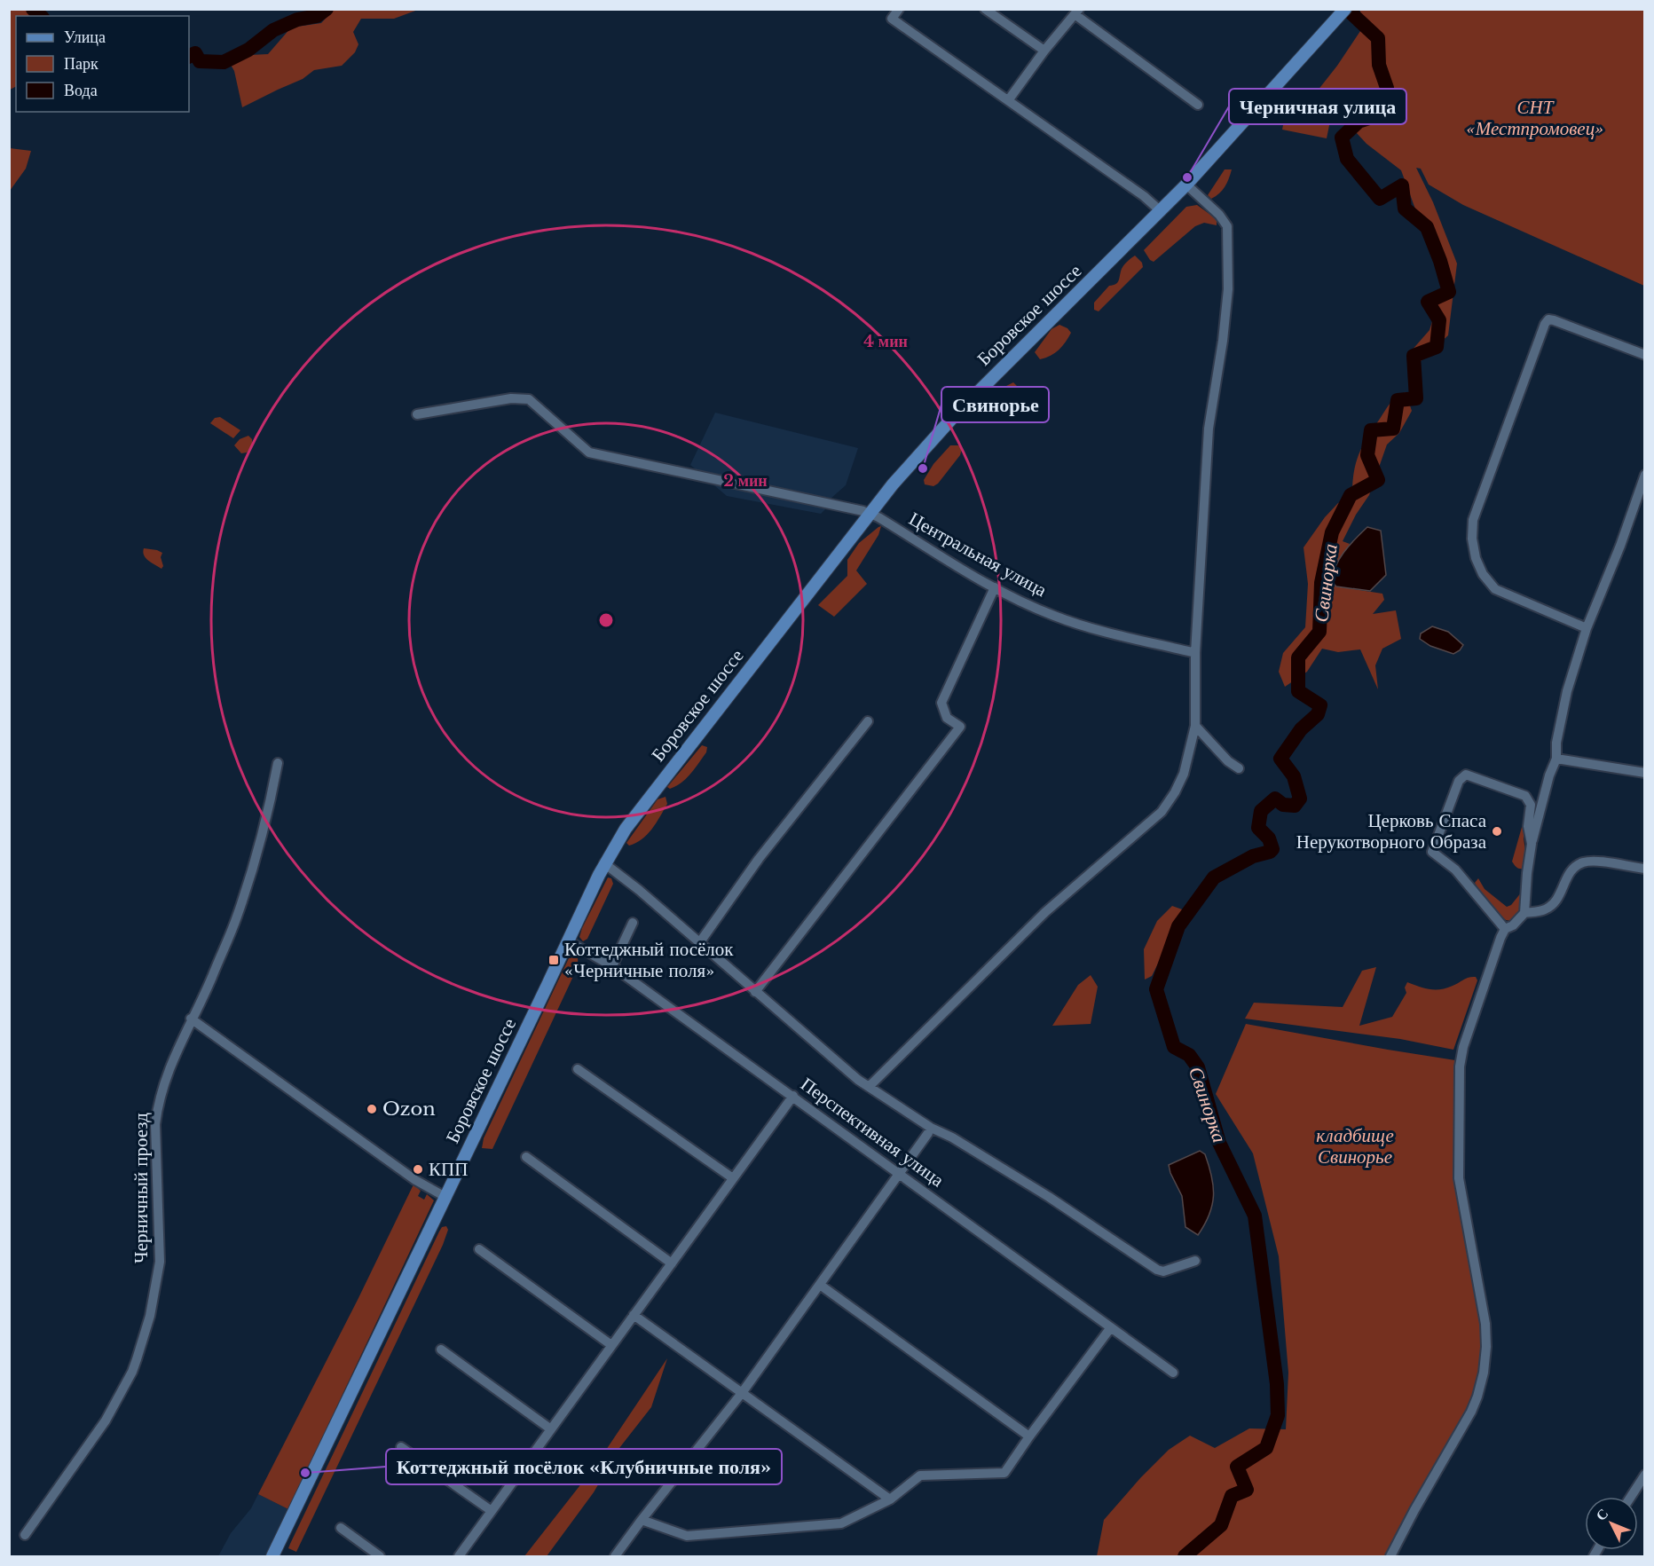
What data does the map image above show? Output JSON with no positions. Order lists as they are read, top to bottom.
{
  "streets": {
    "main road": ["Боровское шоссе"],
    "street": ["Центральная улица", "Перспективная улица", "Черничный проезд"]
  },
  "crossings": [
    ["Боровское шоссе", "Центральная улица"],
    ["Боровское шоссе", "Перспективная улица"]
  ],
  "water": ["Свинорка"],
  "parks": ["СНТ «Местпромовец»", "кладбище Свинорье"],
  "places": {
    "other": [
      "Черничная улица",
      "Свинорье",
      "Церковь Спаса Нерукотворного Образа",
      "Ozon",
      "КПП",
      "Коттеджный посёлок «Клубничные поля»"
    ],
    "transit": ["Коттеджный посёлок «Черничные поля»"]
  },
  "legend": ["Улица", "Парк", "Вода"],
  "north": "top left",
  "rings": ["4 мин", "2 мин"]
}
